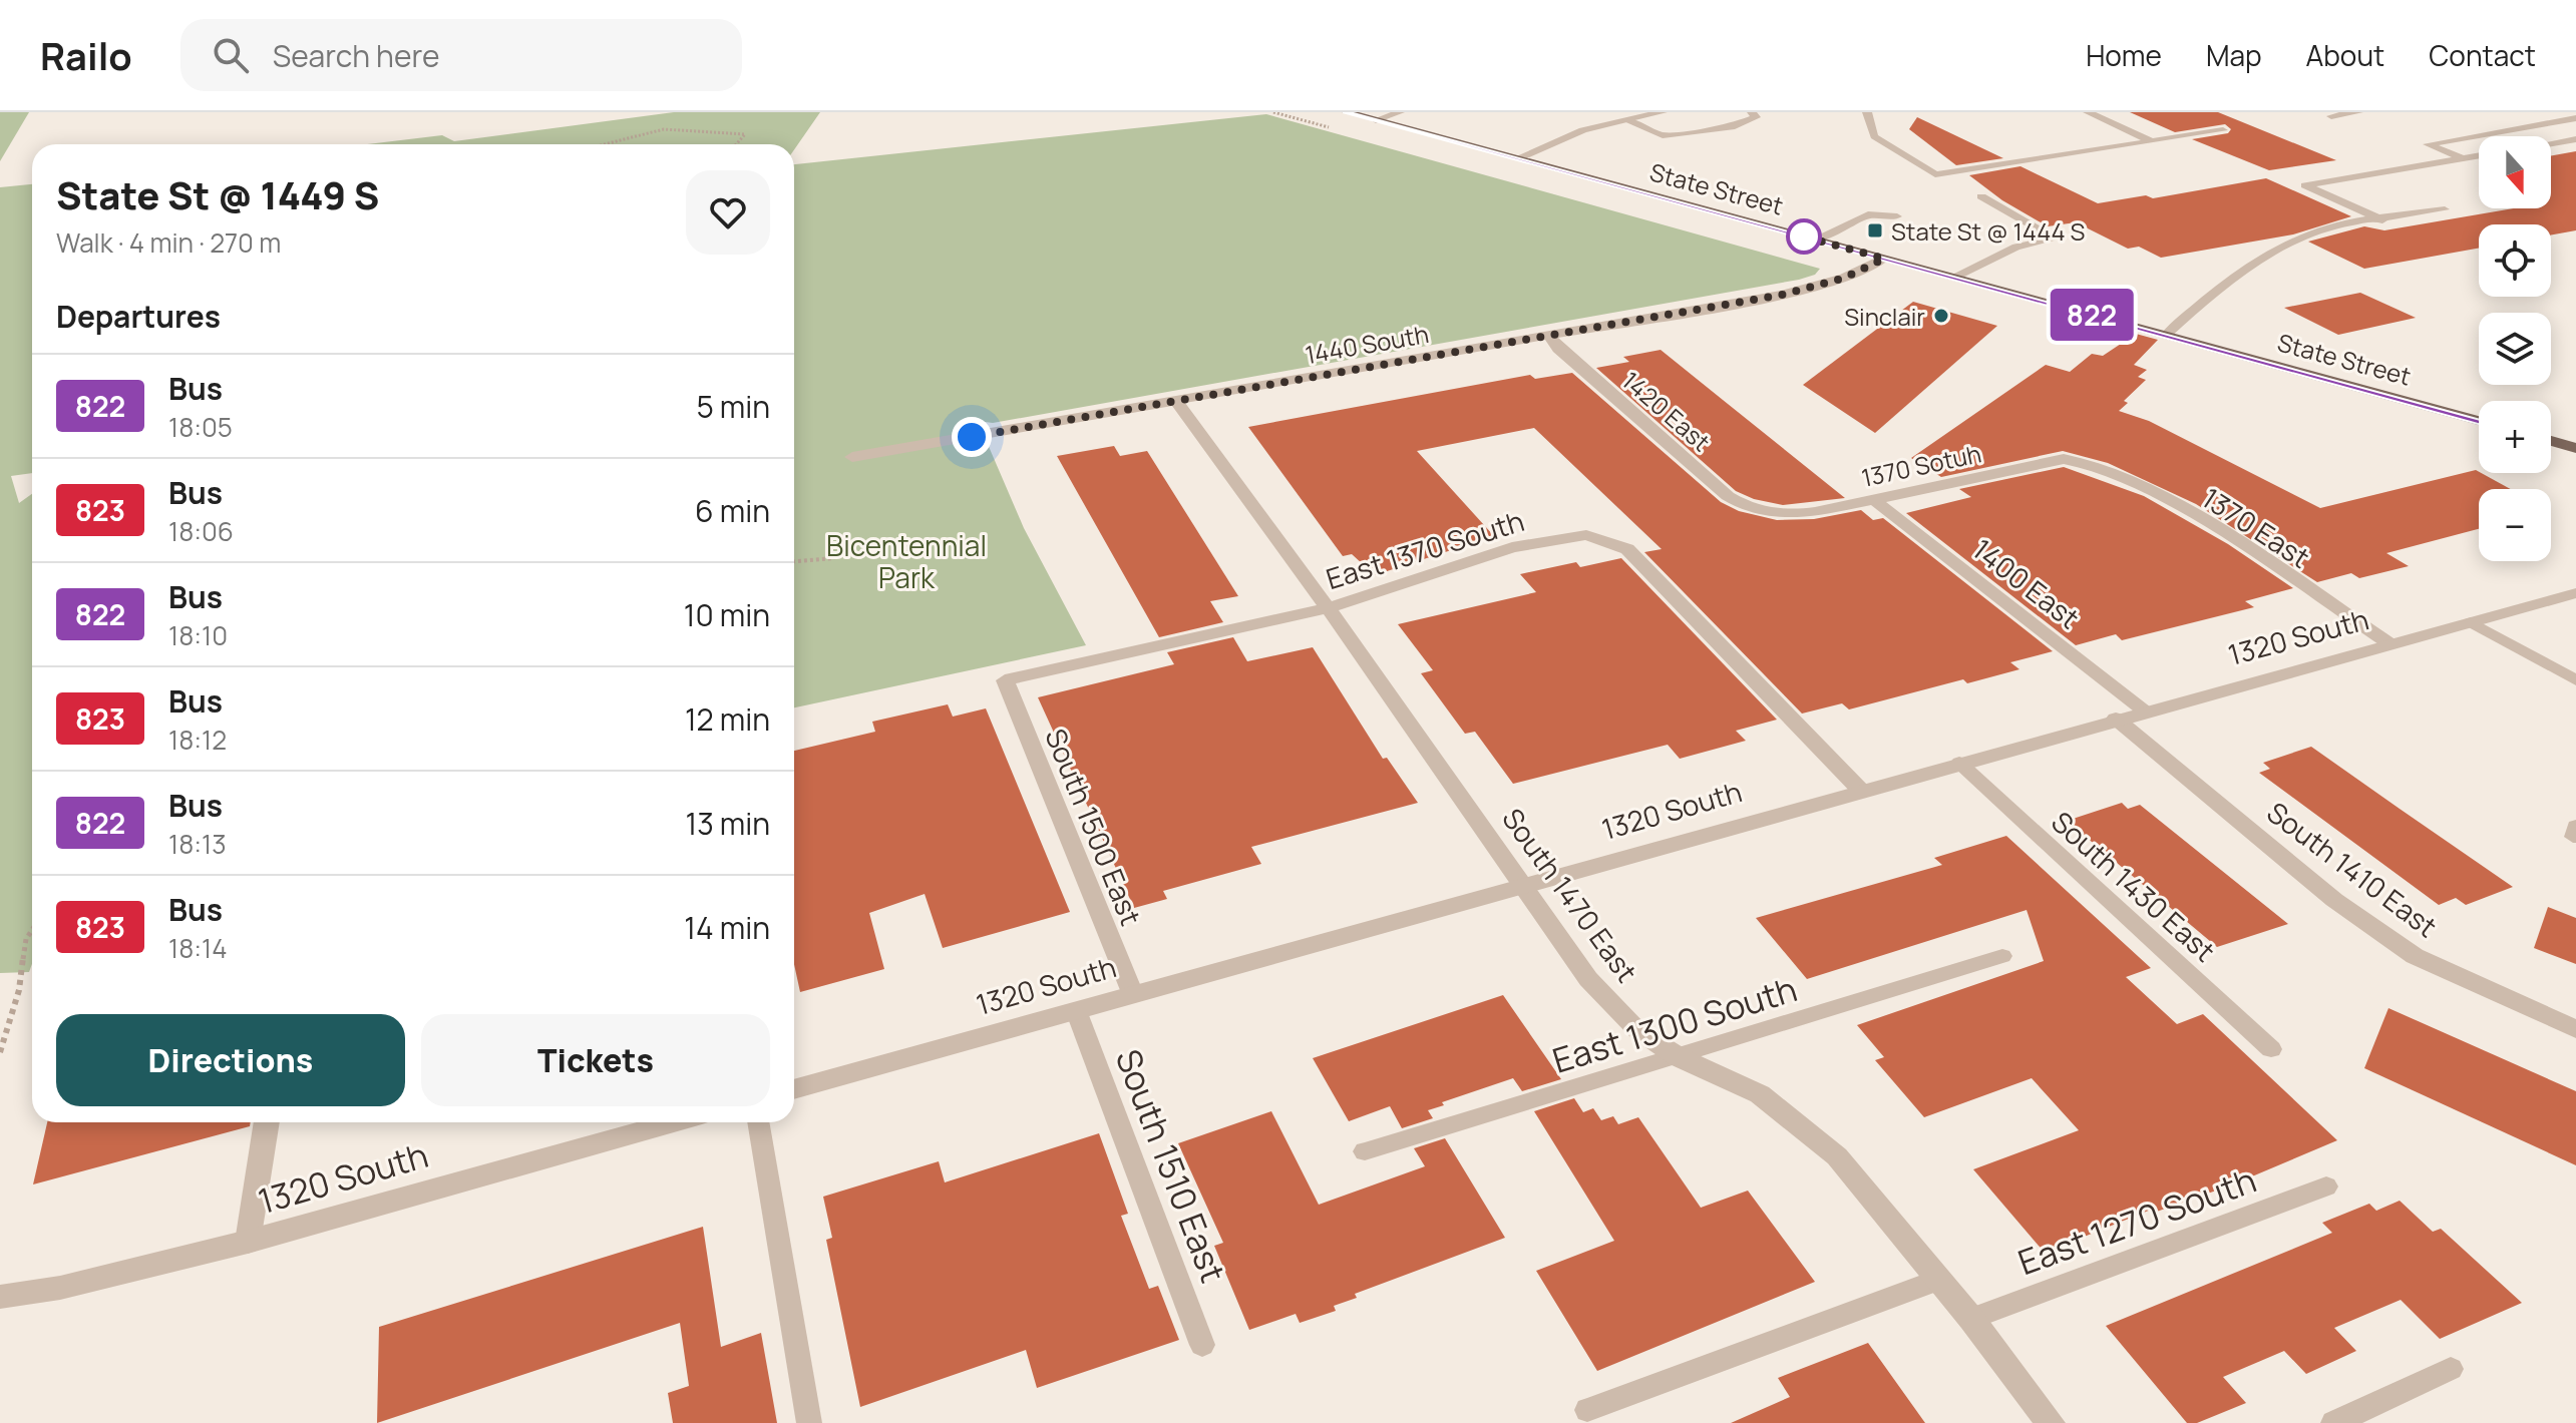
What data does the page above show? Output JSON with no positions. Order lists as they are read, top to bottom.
{
  "streets": {
    "main road": ["State Street"],
    "street": [
      "1440 South",
      "1420 East",
      "1370 Sotuh",
      "1370 East",
      "East 1370 South",
      "1400 East",
      "1320 South",
      "South 1500 East",
      "South 1410 East",
      "South 1470 East"
    ],
    "lane": [
      "South 1430 East",
      "East 1300 South",
      "South 1510 East",
      "East 1270 South"
    ]
  },
  "crossings": [
    ["State Street", "1440 South"],
    ["1440 South", "1420 East"],
    ["1440 South", "South 1470 East"],
    ["1420 East", "1370 Sotuh"],
    ["1370 Sotuh", "1370 East"],
    ["1370 Sotuh", "1400 East"],
    ["1370 East", "1320 South"],
    ["East 1370 South", "1320 South"],
    ["East 1370 South", "South 1500 East"],
    ["East 1370 South", "South 1470 East"],
    ["1400 East", "1320 South"],
    ["1320 South", "South 1500 East"],
    ["1320 South", "South 1410 East"],
    ["1320 South", "South 1430 East"],
    ["1320 South", "South 1470 East"],
    ["1320 South", "South 1510 East"],
    ["South 1470 East", "East 1300 South"],
    ["South 1470 East", "East 1270 South"]
  ],
  "parks": ["Bicentennial Park"],
  "places": {
    "transit": ["State St @ 1444 S"],
    "other": ["Sinclair"]
  },
  "lines": ["bus line 822"],
  "north": "bottom",
  "page": {
    "header": "Railo",
    "search": "Search here",
    "nav": [
      "Home",
      "Map",
      "About",
      "Contact"
    ],
    "on_map": "822",
    "map_buttons": ["+", "−"],
    "heading": [
      ["State St @ 1449 S", "Walk · 4 min · 270 m"],
      "Departures"
    ],
    "list": [
      {
        "mark": "822",
        "name": "Bus",
        "note": "18:05",
        "value": "5 min"
      },
      {
        "mark": "823",
        "name": "Bus",
        "note": "18:06",
        "value": "6 min"
      },
      {
        "mark": "822",
        "name": "Bus",
        "note": "18:10",
        "value": "10 min"
      },
      {
        "mark": "823",
        "name": "Bus",
        "note": "18:12",
        "value": "12 min"
      },
      {
        "mark": "822",
        "name": "Bus",
        "note": "18:13",
        "value": "13 min"
      },
      {
        "mark": "823",
        "name": "Bus",
        "note": "18:14",
        "value": "14 min"
      }
    ],
    "buttons": ["Directions", "Tickets"]
  }
}
